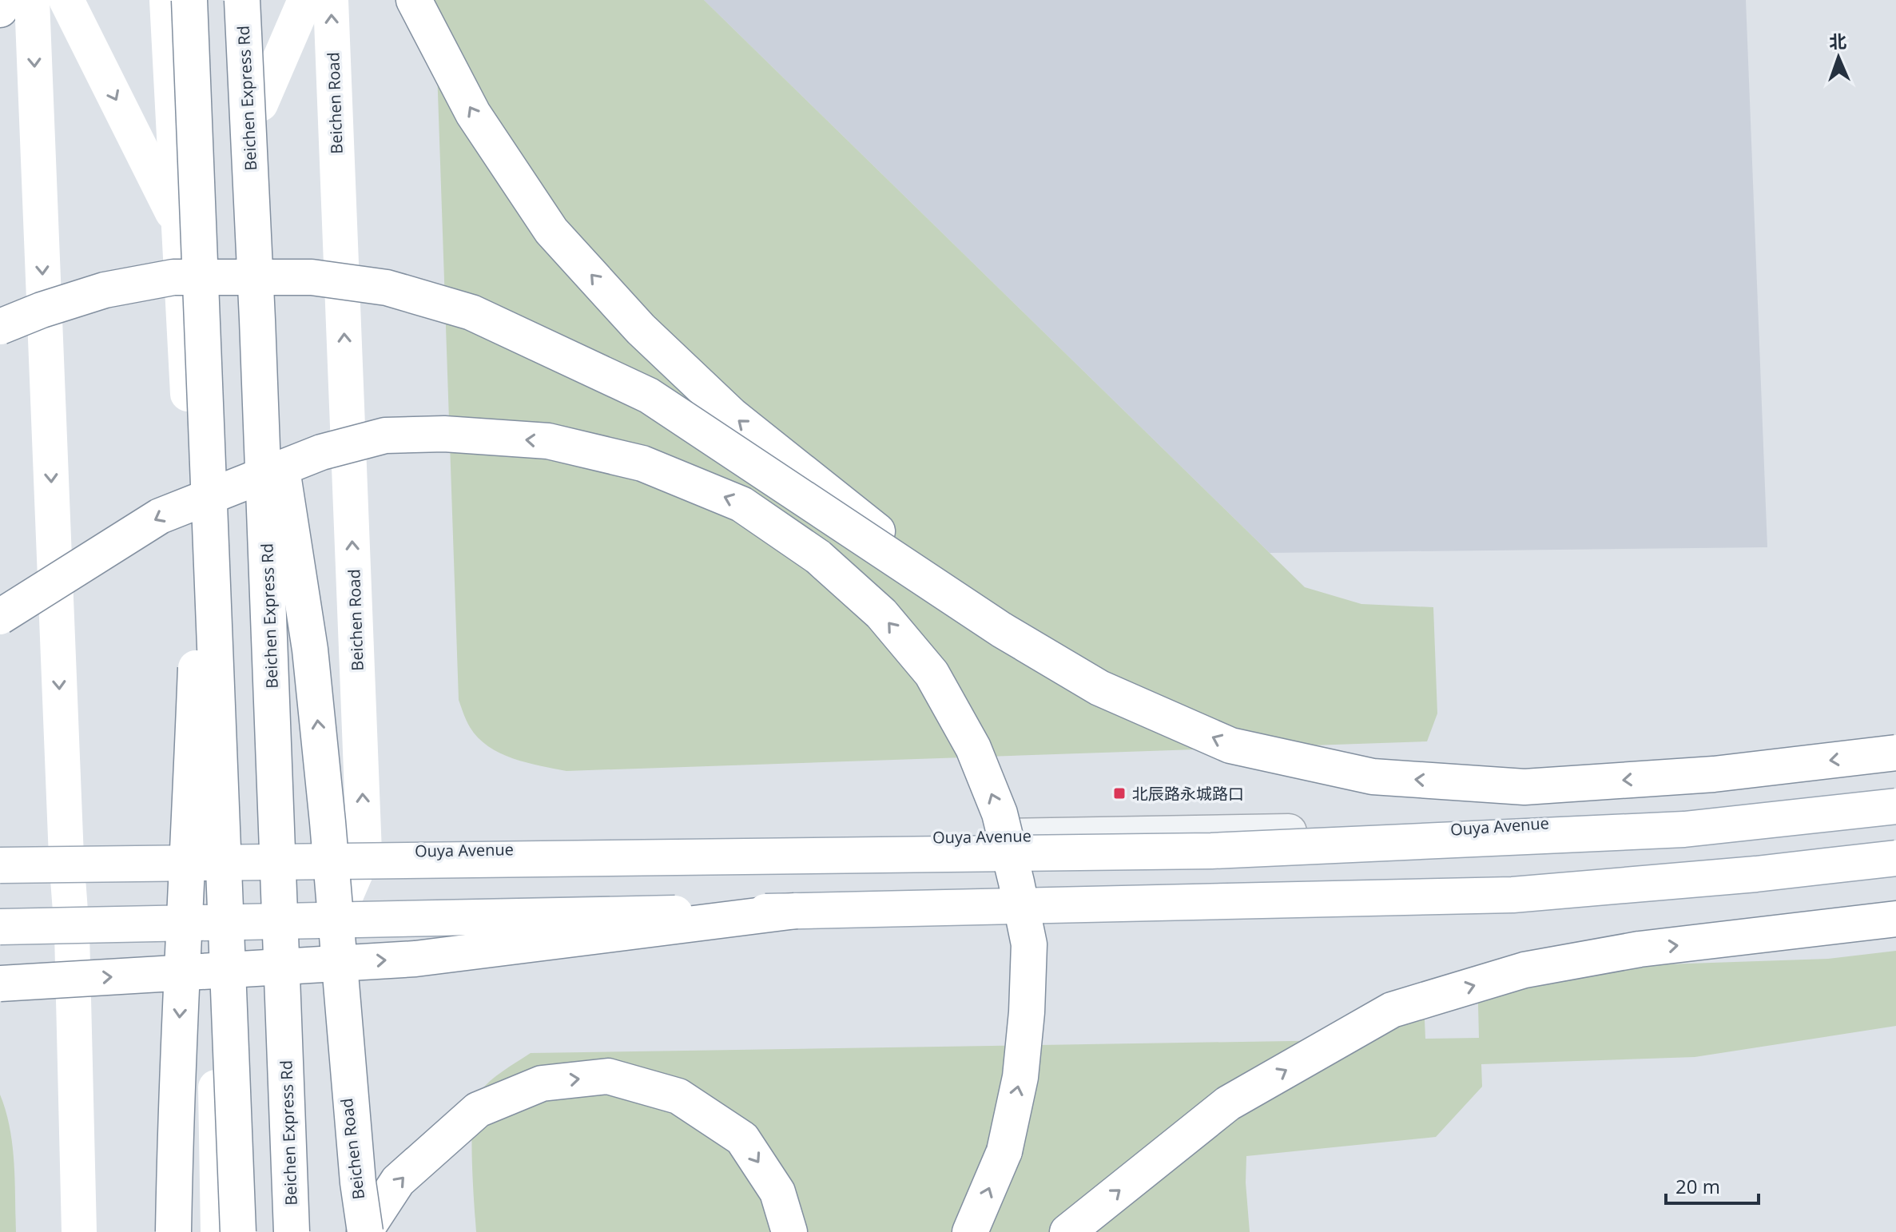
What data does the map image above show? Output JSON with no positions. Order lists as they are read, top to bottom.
{
  "streets": {
    "main road": ["Beichen Express Rd", "Beichen Road"],
    "street": ["Ouya Avenue"]
  },
  "crossings": [
    ["Beichen Road", "Ouya Avenue"]
  ],
  "places": {
    "transit": ["北辰路永城路口"]
  },
  "scale_bar": "20 m",
  "north": "top"
}
